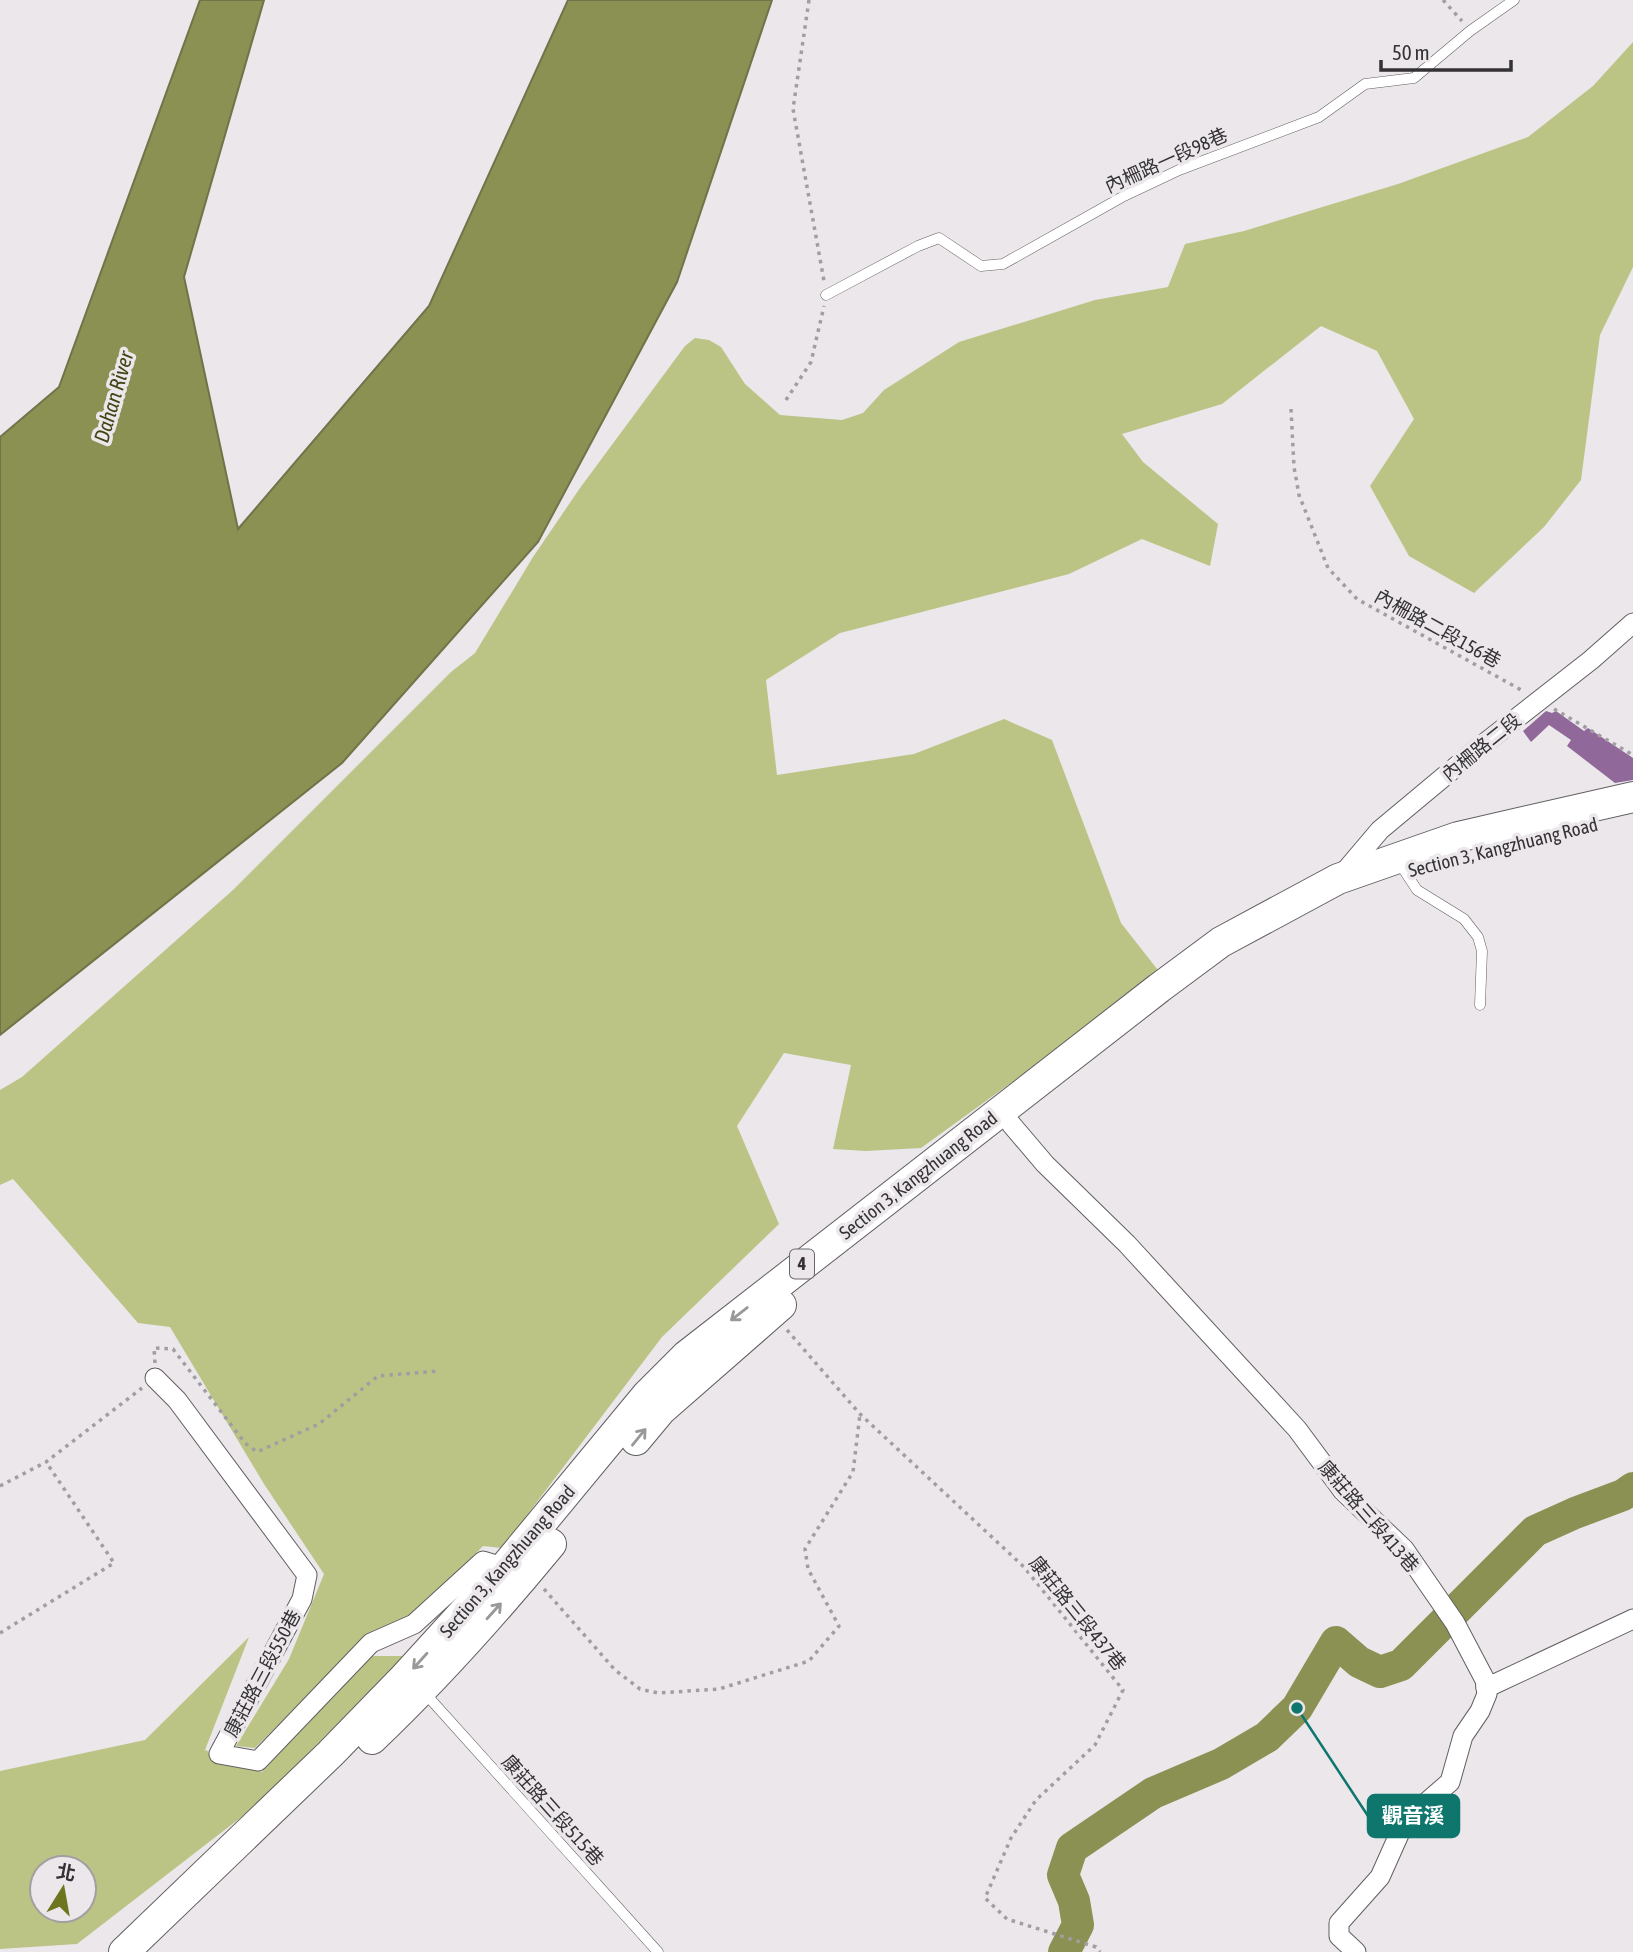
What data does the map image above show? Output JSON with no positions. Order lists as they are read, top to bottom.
{
  "streets": {
    "main road": ["Section 3, Kangzhuang Road", "4"],
    "street": ["內柵路二段", "康莊路三段413巷", "康莊路三段550巷"],
    "lane": ["內柵路一段98巷", "康莊路三段515巷"],
    "path": ["內柵路二段156巷", "康莊路三段437巷"]
  },
  "crossings": [
    ["內柵路二段156巷", "內柵路二段"],
    ["內柵路二段", "Section 3, Kangzhuang Road"],
    ["Section 3, Kangzhuang Road", "康莊路三段413巷"],
    ["Section 3, Kangzhuang Road", "康莊路三段437巷"],
    ["Section 3, Kangzhuang Road", "康莊路三段550巷"],
    ["Section 3, Kangzhuang Road", "康莊路三段515巷"]
  ],
  "water": ["Dahan River"],
  "places": ["觀音溪"],
  "scale_bar": "50 m",
  "north": "top"
}
